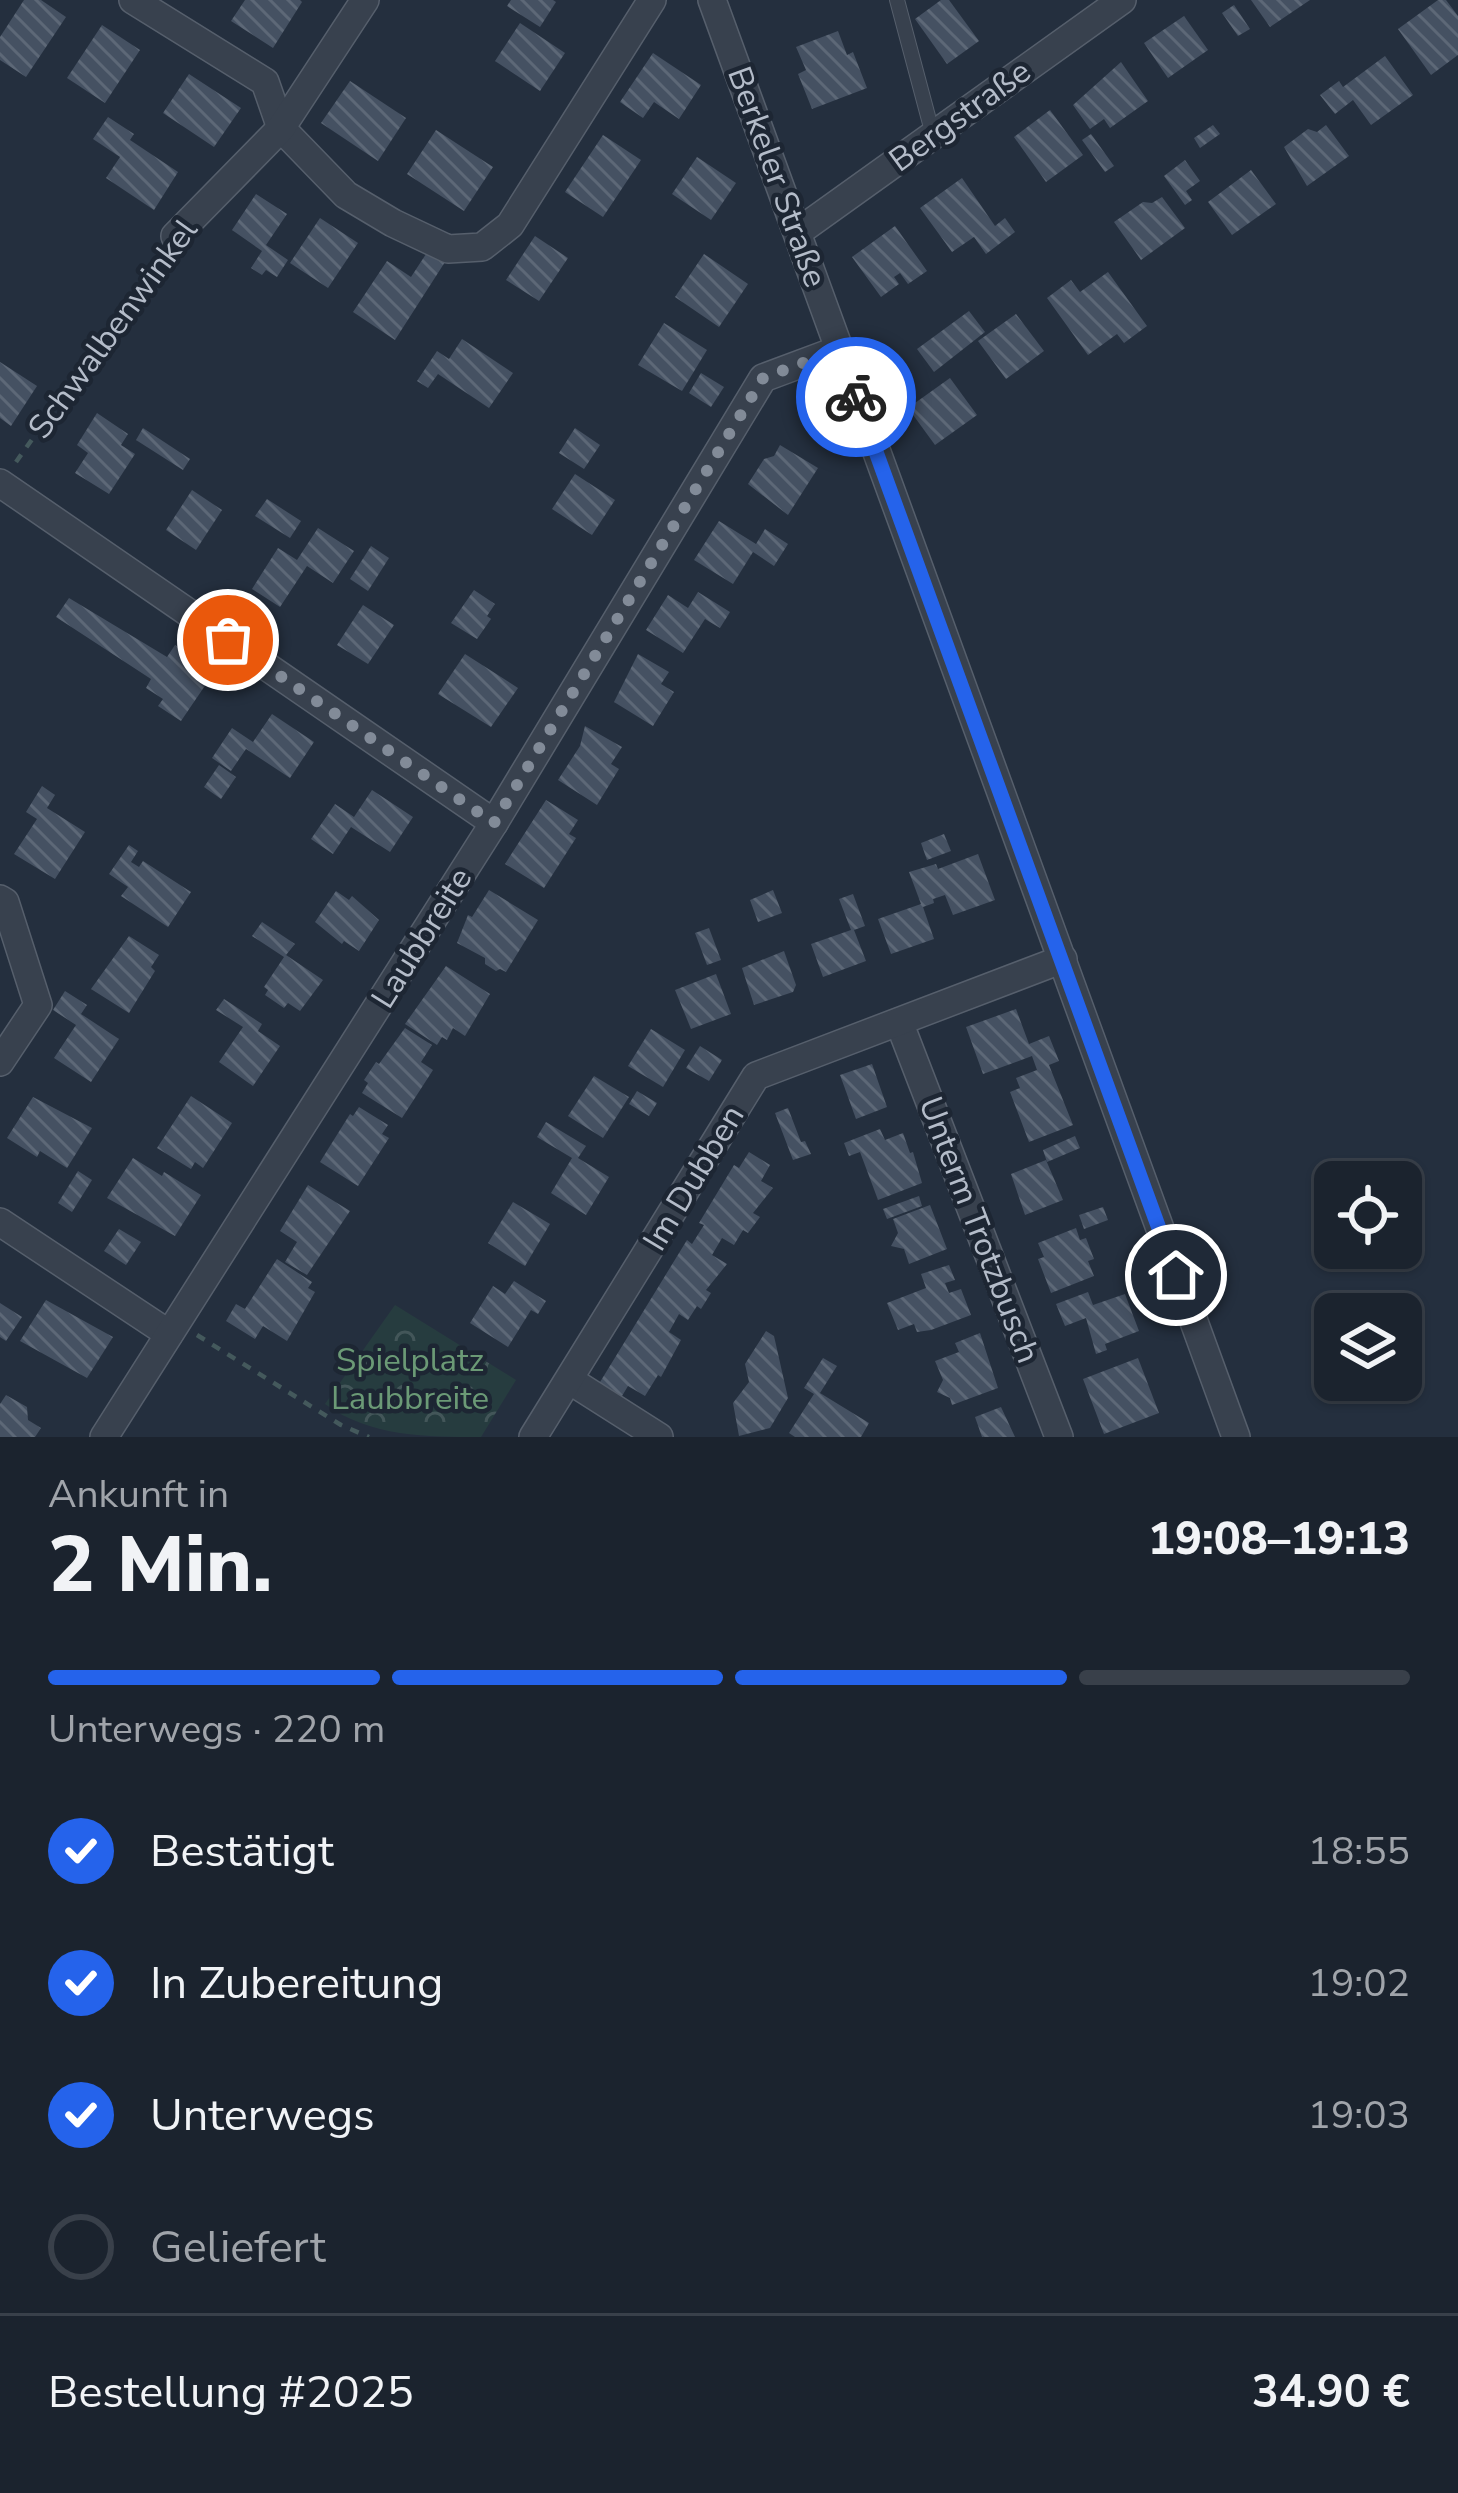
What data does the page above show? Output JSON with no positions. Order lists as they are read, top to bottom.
{
  "streets": {
    "street": [
      "Bergstraße",
      "Berkeler Straße",
      "Schwalbenwinkel",
      "Laubbreite",
      "Im Dubben",
      "Unterm Trotzbusch"
    ]
  },
  "crossings": [
    ["Bergstraße", "Berkeler Straße"],
    ["Berkeler Straße", "Laubbreite"],
    ["Berkeler Straße", "Im Dubben"],
    ["Im Dubben", "Unterm Trotzbusch"]
  ],
  "parks": ["Spielplatz Laubbreite"],
  "page": {
    "heading": ["2 Min.", "Ankunft in", "19:08–19:13"],
    "panel": ["Bestellung #2025", "34.90 €"],
    "bar": "Unterwegs · 220 m",
    "list": [
      ["Bestätigt", "18:55"],
      ["In Zubereitung", "19:02"],
      ["Unterwegs", "19:03"],
      "Geliefert"
    ]
  }
}
